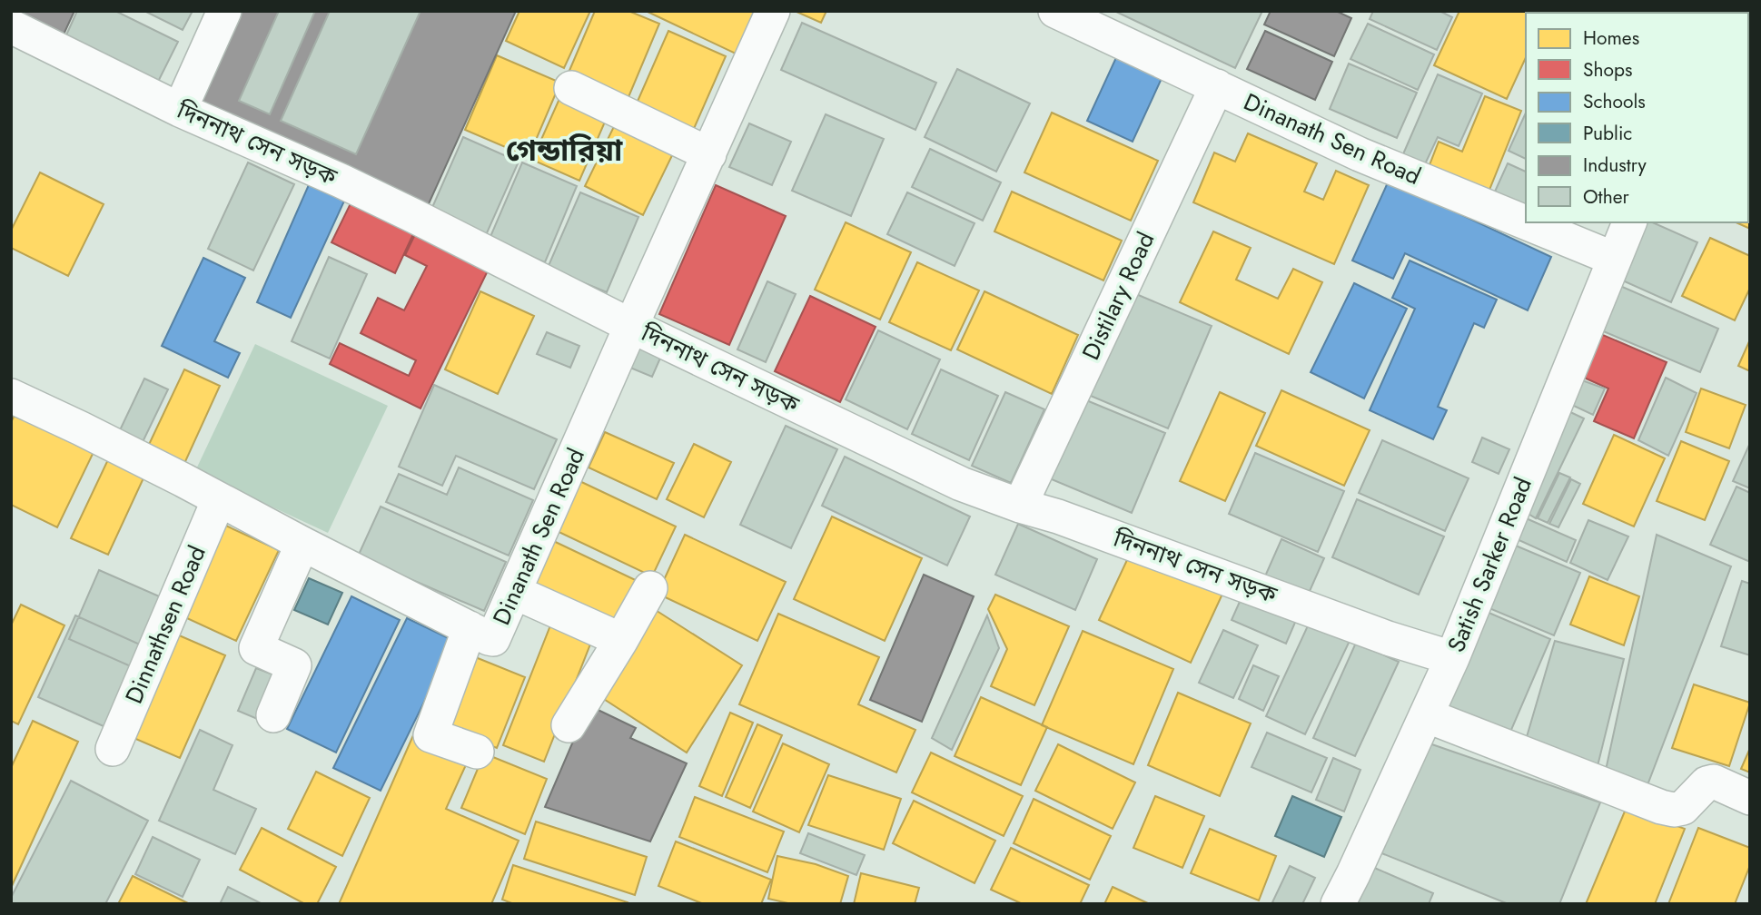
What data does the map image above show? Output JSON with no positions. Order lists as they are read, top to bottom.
{
  "streets": {
    "street": [
      "Dinanath Sen Road",
      "দিননাথ সেন সড়ক",
      "Distilary Road",
      "Satish Sarker Road",
      "Dinnathsen Road"
    ]
  },
  "crossings": [
    ["Dinanath Sen Road", "দিননাথ সেন সড়ক"],
    ["Dinanath Sen Road", "Distilary Road"],
    ["Dinanath Sen Road", "Satish Sarker Road"],
    ["Dinanath Sen Road", "Dinnathsen Road"],
    ["দিননাথ সেন সড়ক", "Distilary Road"],
    ["দিননাথ সেন সড়ক", "Satish Sarker Road"]
  ],
  "districts": ["গেন্ডারিয়া"],
  "legend": [
    "Homes",
    "Shops",
    "Schools",
    "Public",
    "Industry",
    "Other"
  ]
}
